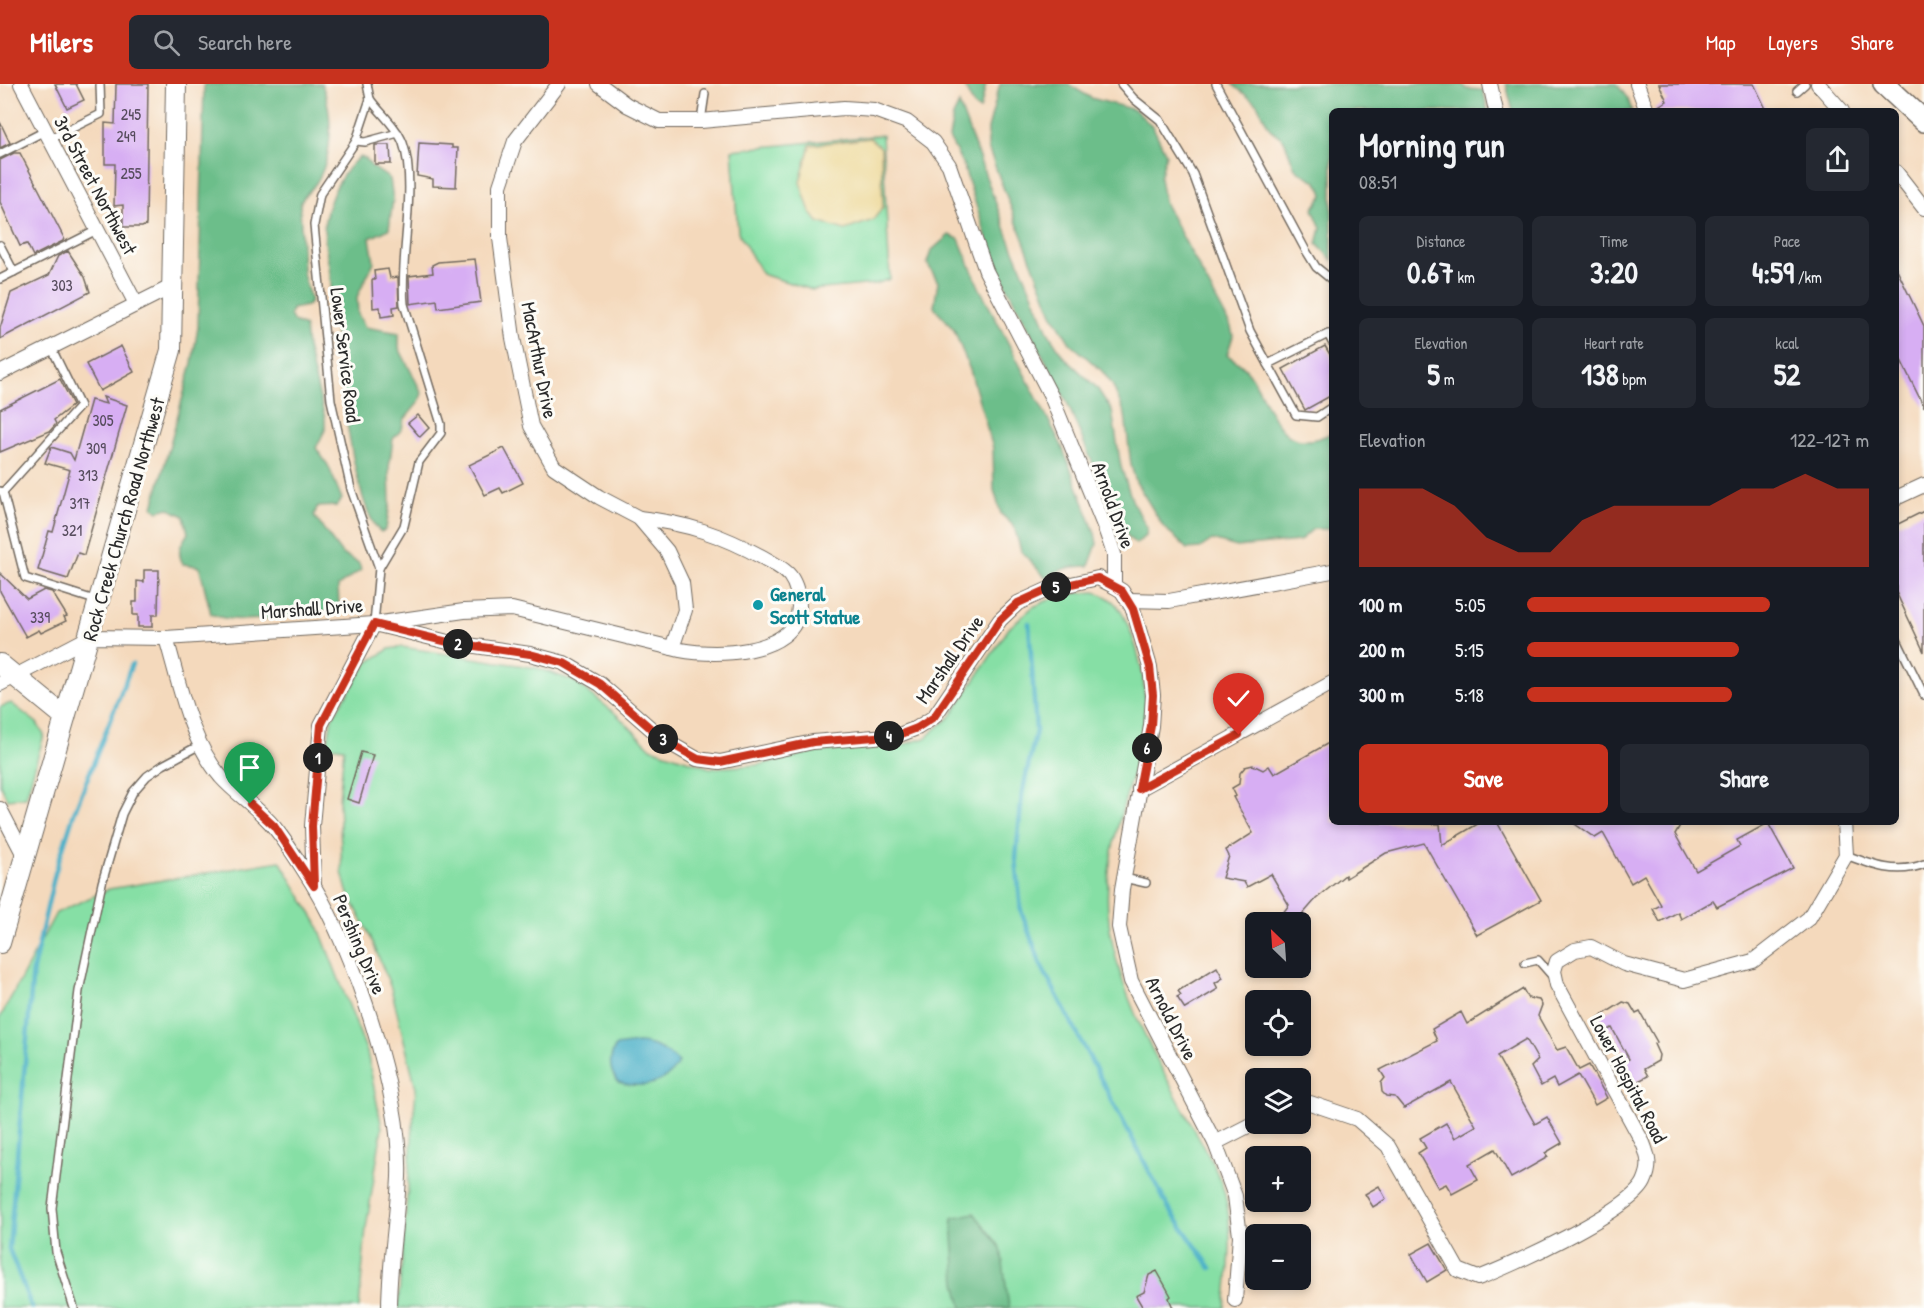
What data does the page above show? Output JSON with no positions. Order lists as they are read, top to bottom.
{
  "streets": {
    "street": [
      "3rd Street Northwest",
      "MacArthur Drive",
      "Arnold Drive",
      "Rock Creek Church Road Northwest",
      "Marshall Drive",
      "Pershing Drive",
      "Lower Hospital Road"
    ],
    "lane": ["Lower Service Road"]
  },
  "crossings": [
    ["Lower Service Road", "Marshall Drive"],
    ["Arnold Drive", "Marshall Drive"],
    ["Rock Creek Church Road Northwest", "Marshall Drive"],
    ["Marshall Drive", "Pershing Drive"]
  ],
  "places": ["General Scott Statue"],
  "house_numbers": [
    "245",
    "249",
    "255",
    "303",
    "305",
    "309",
    "313",
    "317",
    "321",
    "339"
  ],
  "north": "top left",
  "page": {
    "header": "Milers",
    "search": "Search here",
    "nav": ["Map", "Layers", "Share"],
    "heading": ["Morning run", "08:51"],
    "stats": [
      ["Distance", "0.67 km"],
      ["Time", "3:20"],
      ["Pace", "4:59 /km"],
      ["Elevation", "5 m"],
      ["Heart rate", "138 bpm"],
      ["kcal", "52"]
    ],
    "chart": ["Elevation", "122–127 m"],
    "pins": [
      "5",
      "2",
      "4",
      "3",
      "6",
      "1"
    ],
    "list": [
      {
        "name": "100 m",
        "note": "5:05"
      },
      {
        "name": "200 m",
        "note": "5:15"
      },
      {
        "name": "300 m",
        "note": "5:18"
      }
    ],
    "buttons": ["Save", "Share"],
    "map_buttons": ["+", "−"]
  }
}
